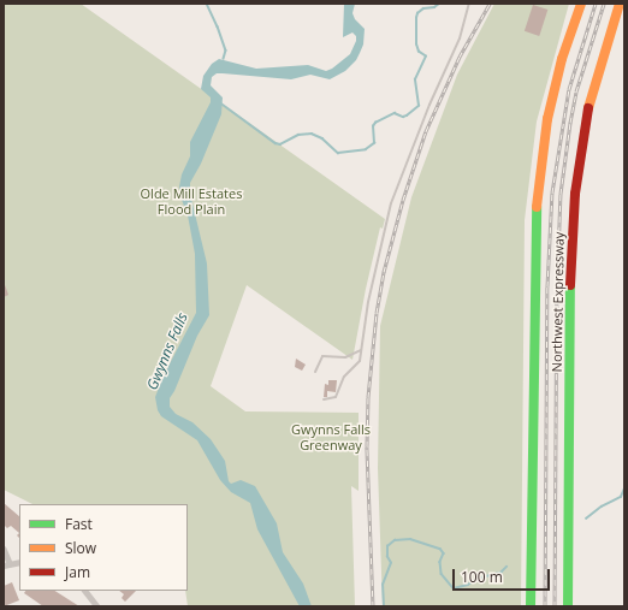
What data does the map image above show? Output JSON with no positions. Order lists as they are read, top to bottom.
{
  "streets": {
    "highway": ["Northwest Expressway"]
  },
  "water": ["Gwynns Falls"],
  "parks": ["Olde Mill Estates Flood Plain", "Gwynns Falls Greenway"],
  "legend": ["Fast", "Slow", "Jam"],
  "scale_bar": "100 m"
}
